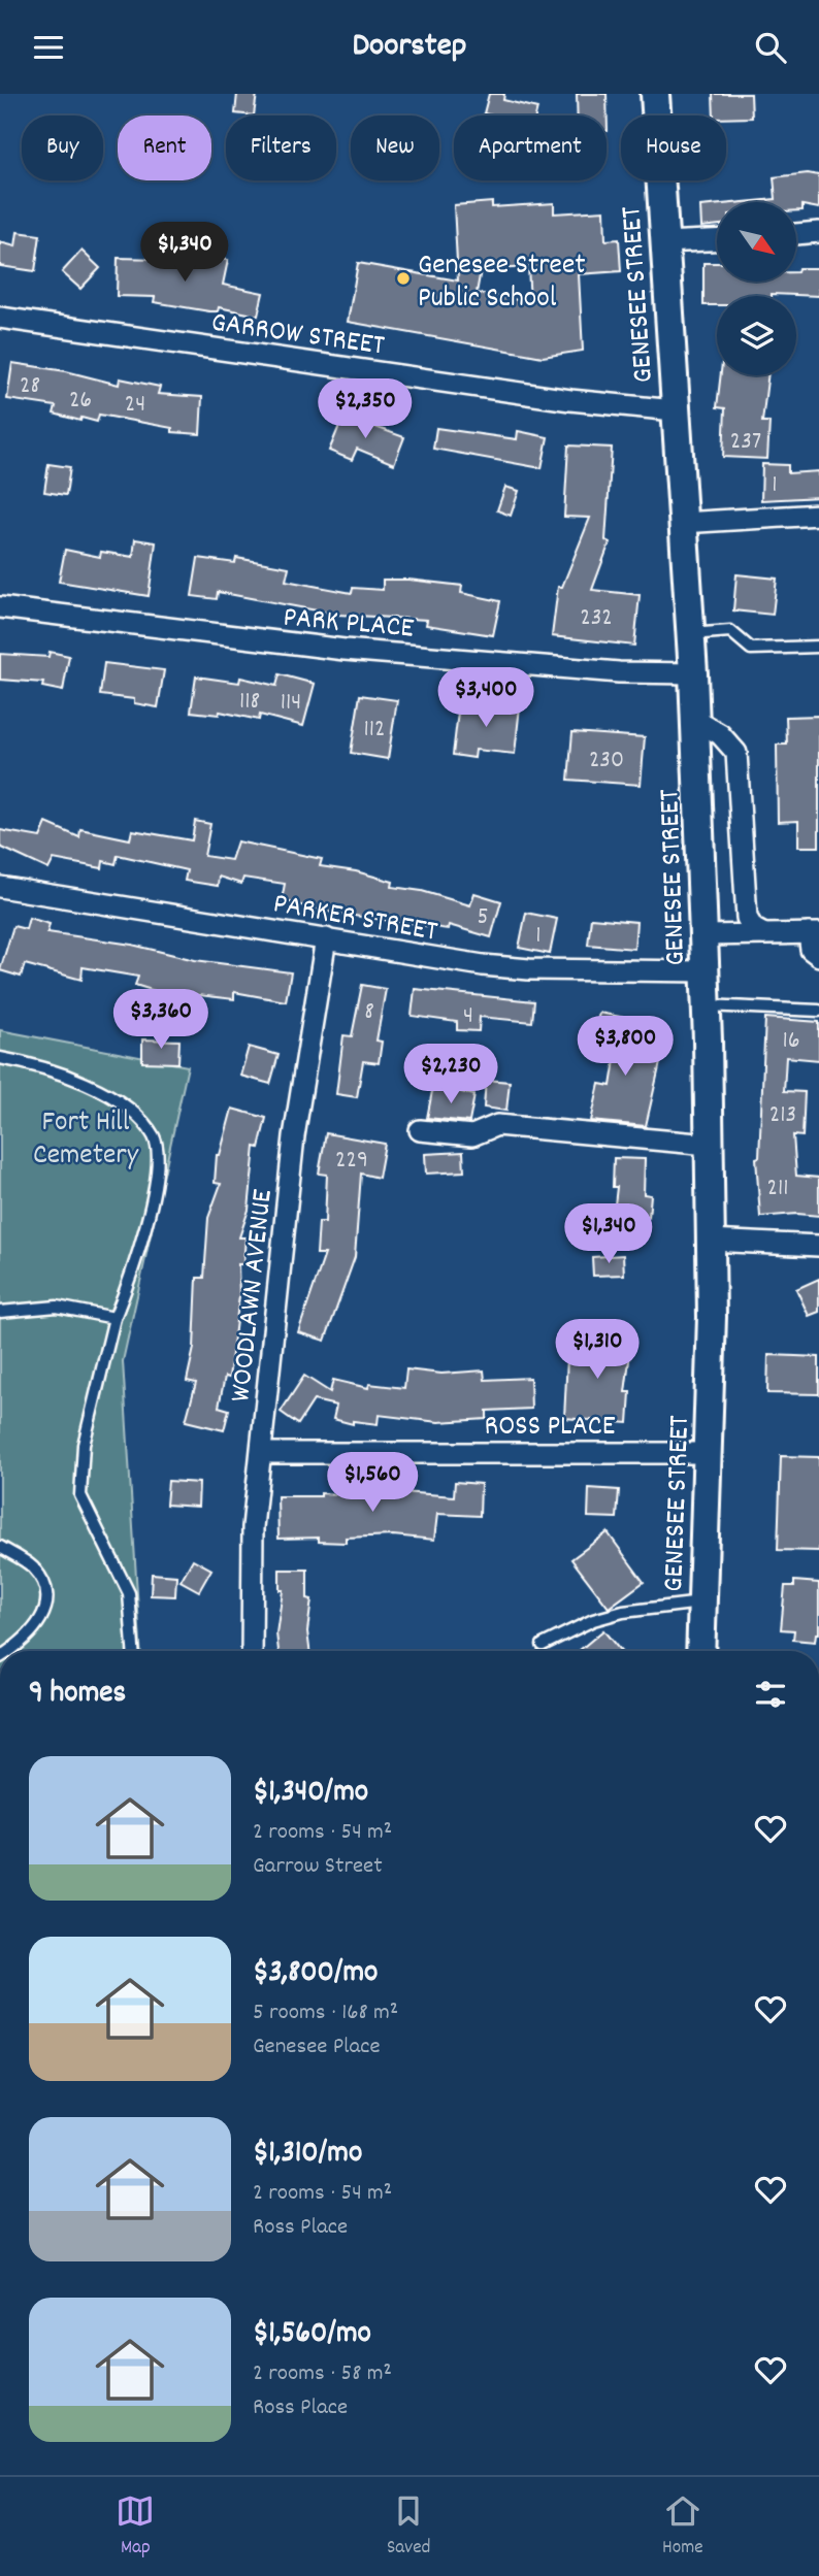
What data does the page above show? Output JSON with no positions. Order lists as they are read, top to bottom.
{
  "streets": {
    "main road": ["GENESEE STREET"],
    "street": [
      "GARROW STREET",
      "PARK PLACE",
      "PARKER STREET",
      "WOODLAWN AVENUE",
      "ROSS PLACE"
    ]
  },
  "crossings": [
    ["GENESEE STREET", "GARROW STREET"],
    ["GENESEE STREET", "PARK PLACE"],
    ["GENESEE STREET", "PARKER STREET"],
    ["GENESEE STREET", "ROSS PLACE"],
    ["PARKER STREET", "WOODLAWN AVENUE"],
    ["WOODLAWN AVENUE", "ROSS PLACE"]
  ],
  "parks": ["Fort Hill Cemetery"],
  "places": ["Genesee Street Public School"],
  "house_numbers": [
    "28",
    "26",
    "24",
    "237",
    "1",
    "232",
    "118",
    "114",
    "112",
    "230",
    "5",
    "1",
    "8",
    "4",
    "16",
    "213",
    "229",
    "211"
  ],
  "north": "bottom right",
  "page": {
    "header": "Doorstep",
    "chip": [
      "Buy",
      "Rent",
      "Filters",
      "New",
      "Apartment",
      "House"
    ],
    "price": [
      "$1,340",
      "$2,350",
      "$3,400",
      "$3,360",
      "$3,800",
      "$2,230",
      "$1,340",
      "$1,310",
      "$1,560"
    ],
    "heading": "9 homes",
    "list": [
      {
        "name": "$1,340/mo",
        "note": "2 rooms · 54 m² · Garrow Street"
      },
      {
        "name": "$3,800/mo",
        "note": "5 rooms · 168 m² · Genesee Place"
      },
      {
        "name": "$1,310/mo",
        "note": "2 rooms · 54 m² · Ross Place"
      },
      {
        "name": "$1,560/mo",
        "note": "2 rooms · 58 m² · Ross Place"
      }
    ],
    "tabs": ["Map", "Saved", "Home"]
  }
}
